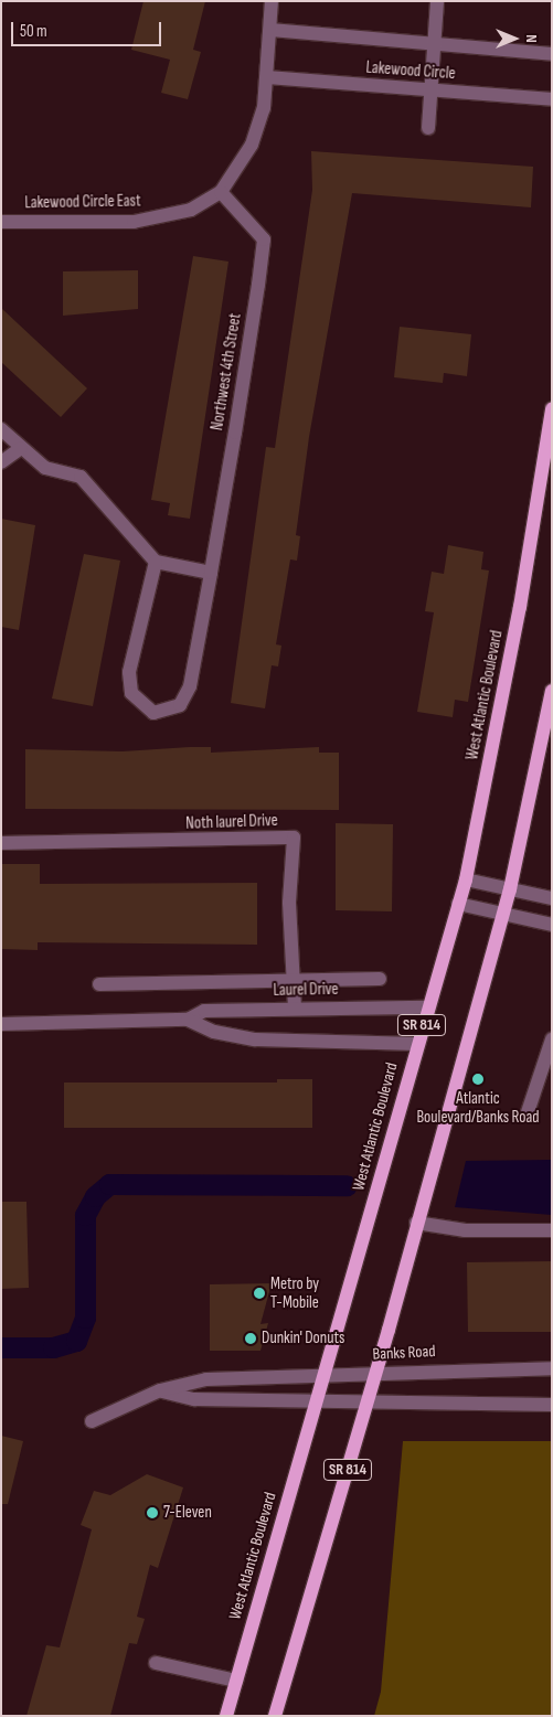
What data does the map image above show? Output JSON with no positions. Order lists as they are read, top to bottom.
{
  "streets": {
    "main road": ["West Atlantic Boulevard", "SR 814"],
    "street": [
      "Lakewood Circle",
      "Lakewood Circle East",
      "Northwest 4th Street",
      "Noth laurel Drive",
      "Laurel Drive",
      "Banks Road"
    ]
  },
  "crossings": [
    ["Lakewood Circle", "Lakewood Circle East"],
    ["Lakewood Circle East", "Northwest 4th Street"],
    ["West Atlantic Boulevard", "Laurel Drive"],
    ["West Atlantic Boulevard", "Banks Road"],
    ["Noth laurel Drive", "Laurel Drive"],
    ["SR 814", "Banks Road"]
  ],
  "places": [
    "Atlantic Boulevard/Banks Road",
    "Metro by T-Mobile",
    "Dunkin' Donuts",
    "7-Eleven"
  ],
  "scale_bar": "50 m",
  "north": "right"
}
